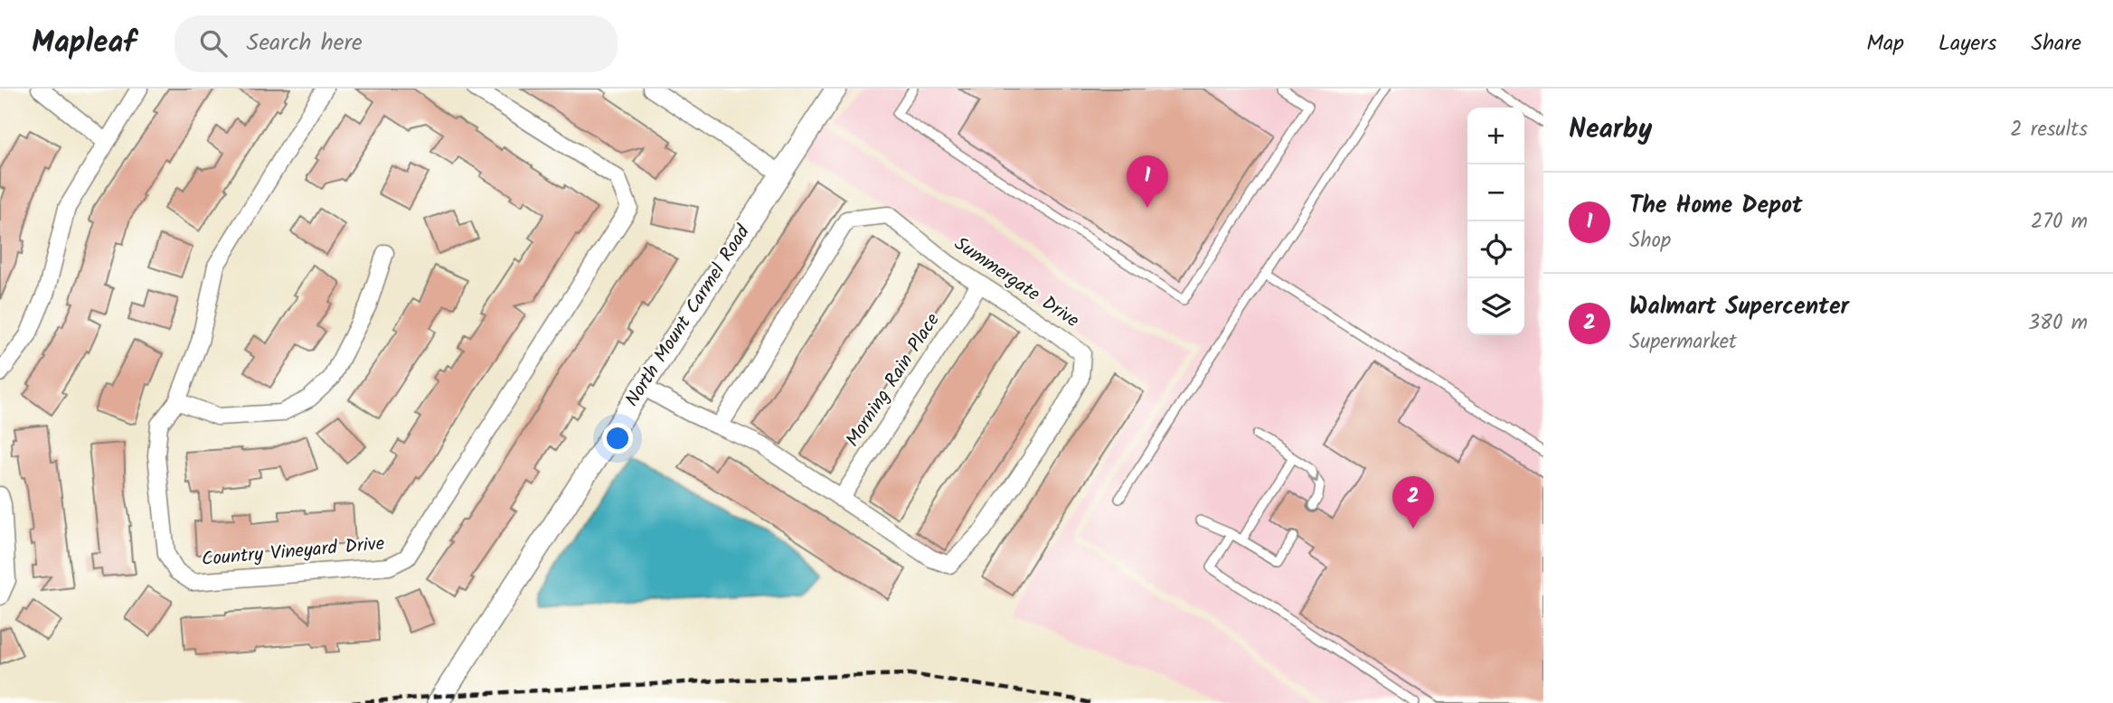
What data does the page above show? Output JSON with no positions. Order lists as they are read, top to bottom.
{
  "streets": {
    "street": [
      "Summergate Drive",
      "North Mount Carmel Road",
      "Morning Rain Place",
      "Country Vineyard Drive"
    ]
  },
  "crossings": [
    ["Summergate Drive", "North Mount Carmel Road"],
    ["Summergate Drive", "Morning Rain Place"]
  ],
  "page": {
    "header": "Mapleaf",
    "search": "Search here",
    "nav": ["Map", "Layers", "Share"],
    "heading": ["Nearby", "2 results"],
    "map_buttons": ["+", "−"],
    "pins": ["1", "2"],
    "list": [
      {
        "mark": "1",
        "name": "The Home Depot",
        "note": "Shop",
        "value": "270 m"
      },
      {
        "mark": "2",
        "name": "Walmart Supercenter",
        "note": "Supermarket",
        "value": "380 m"
      }
    ]
  }
}
